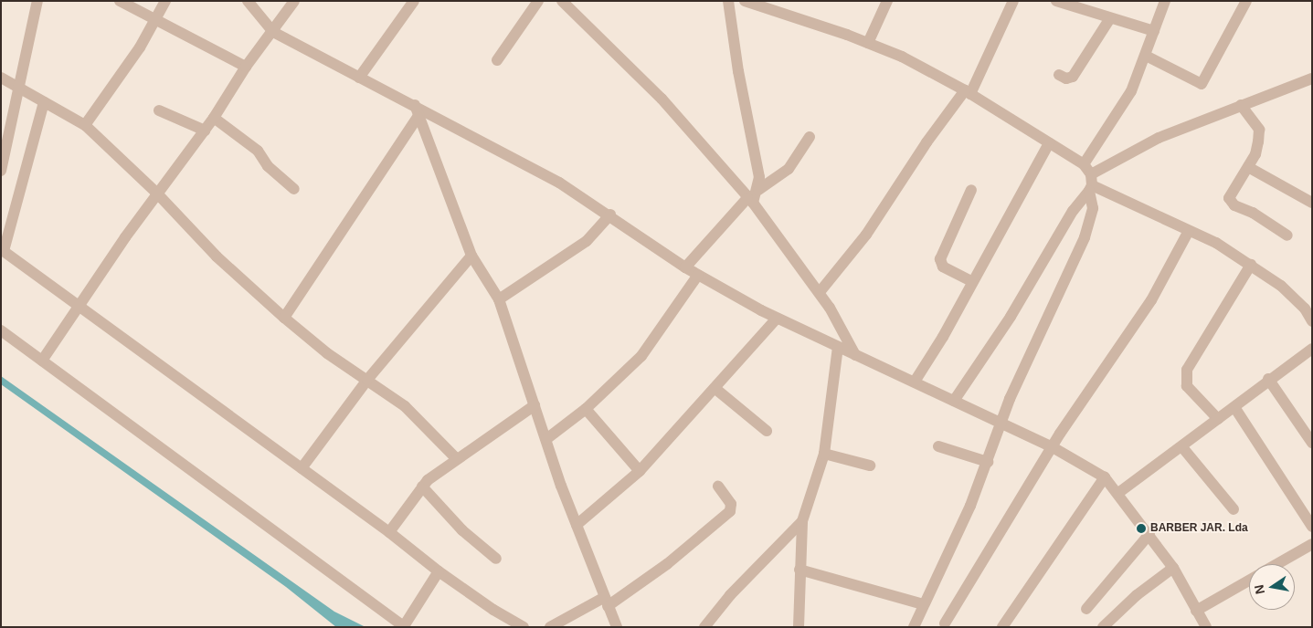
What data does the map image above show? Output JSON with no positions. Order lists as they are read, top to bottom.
{
  "places": ["BARBER JAR. Lda"],
  "north": "left"
}
